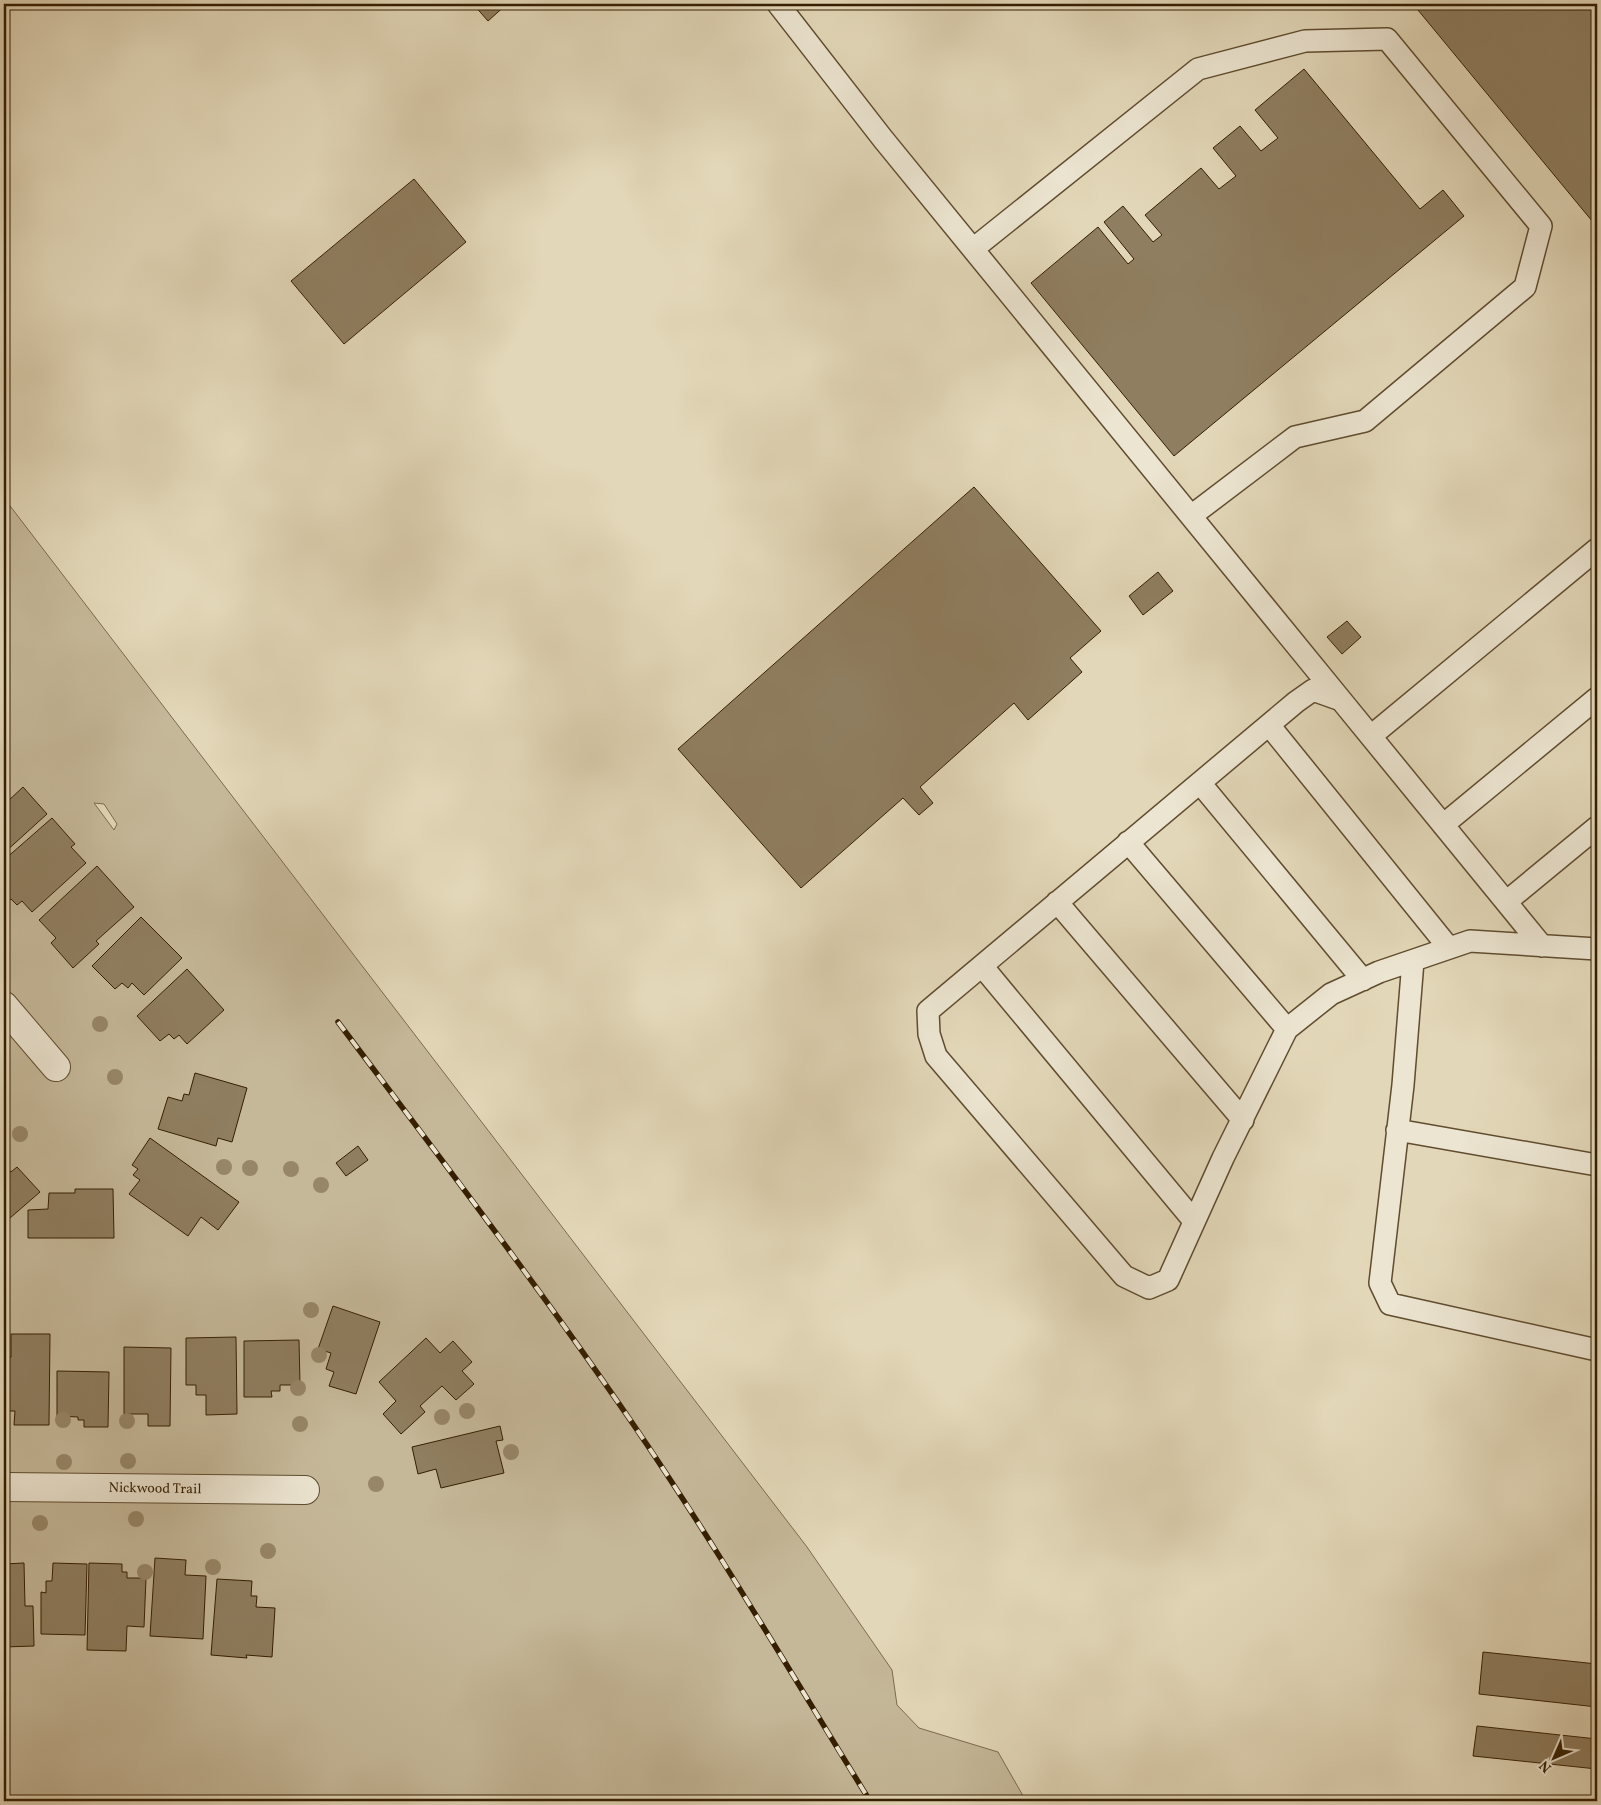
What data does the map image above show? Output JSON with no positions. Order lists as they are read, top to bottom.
{
  "streets": {
    "street": ["Nickwood Trail"]
  },
  "north": "bottom left"
}
